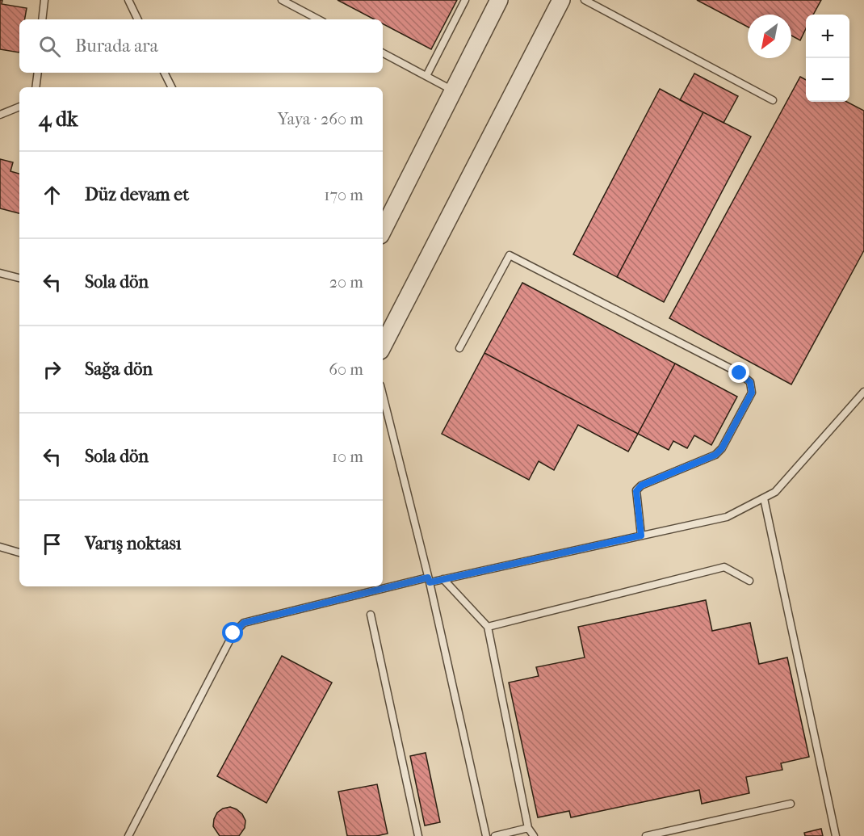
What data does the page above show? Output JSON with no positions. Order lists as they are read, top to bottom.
{
  "north": "bottom left",
  "page": {
    "map_buttons": ["+", "−"],
    "search": "Burada ara",
    "heading": ["4 dk", "Yaya · 260 m"],
    "list": [
      ["Düz devam et", "170 m"],
      ["Sola dön", "20 m"],
      ["Sağa dön", "60 m"],
      ["Sola dön", "10 m"],
      "Varış noktası"
    ]
  }
}
